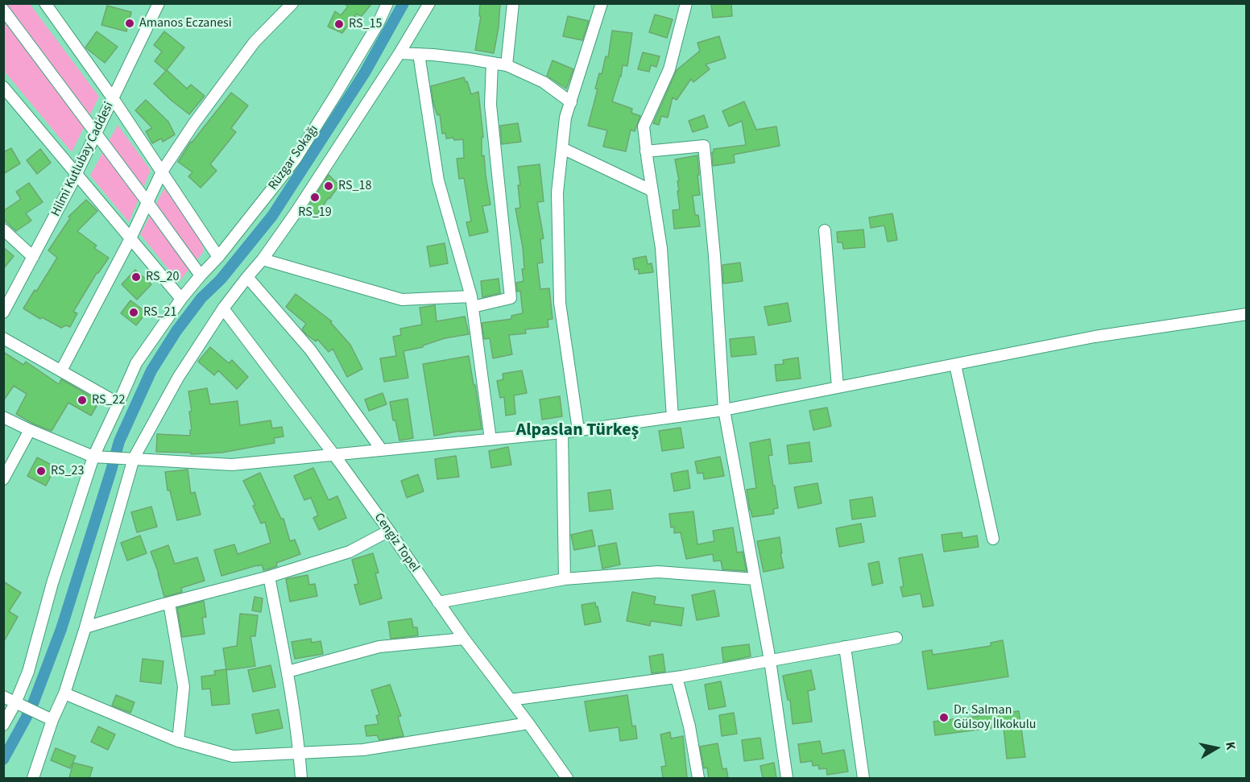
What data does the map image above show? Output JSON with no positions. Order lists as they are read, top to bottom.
{
  "streets": {
    "street": ["Rüzgar Sokağı", "Hilmi Kutlubay Caddesi", "Cengiz Topel"]
  },
  "districts": ["Alpaslan Türkeş"],
  "places": [
    "Amanos Eczanesi",
    "RS_15",
    "RS_18",
    "RS_19",
    "RS_20",
    "RS_21",
    "RS_22",
    "RS_23",
    "Dr. Salman Gülsoy İlkokulu"
  ],
  "north": "right"
}
